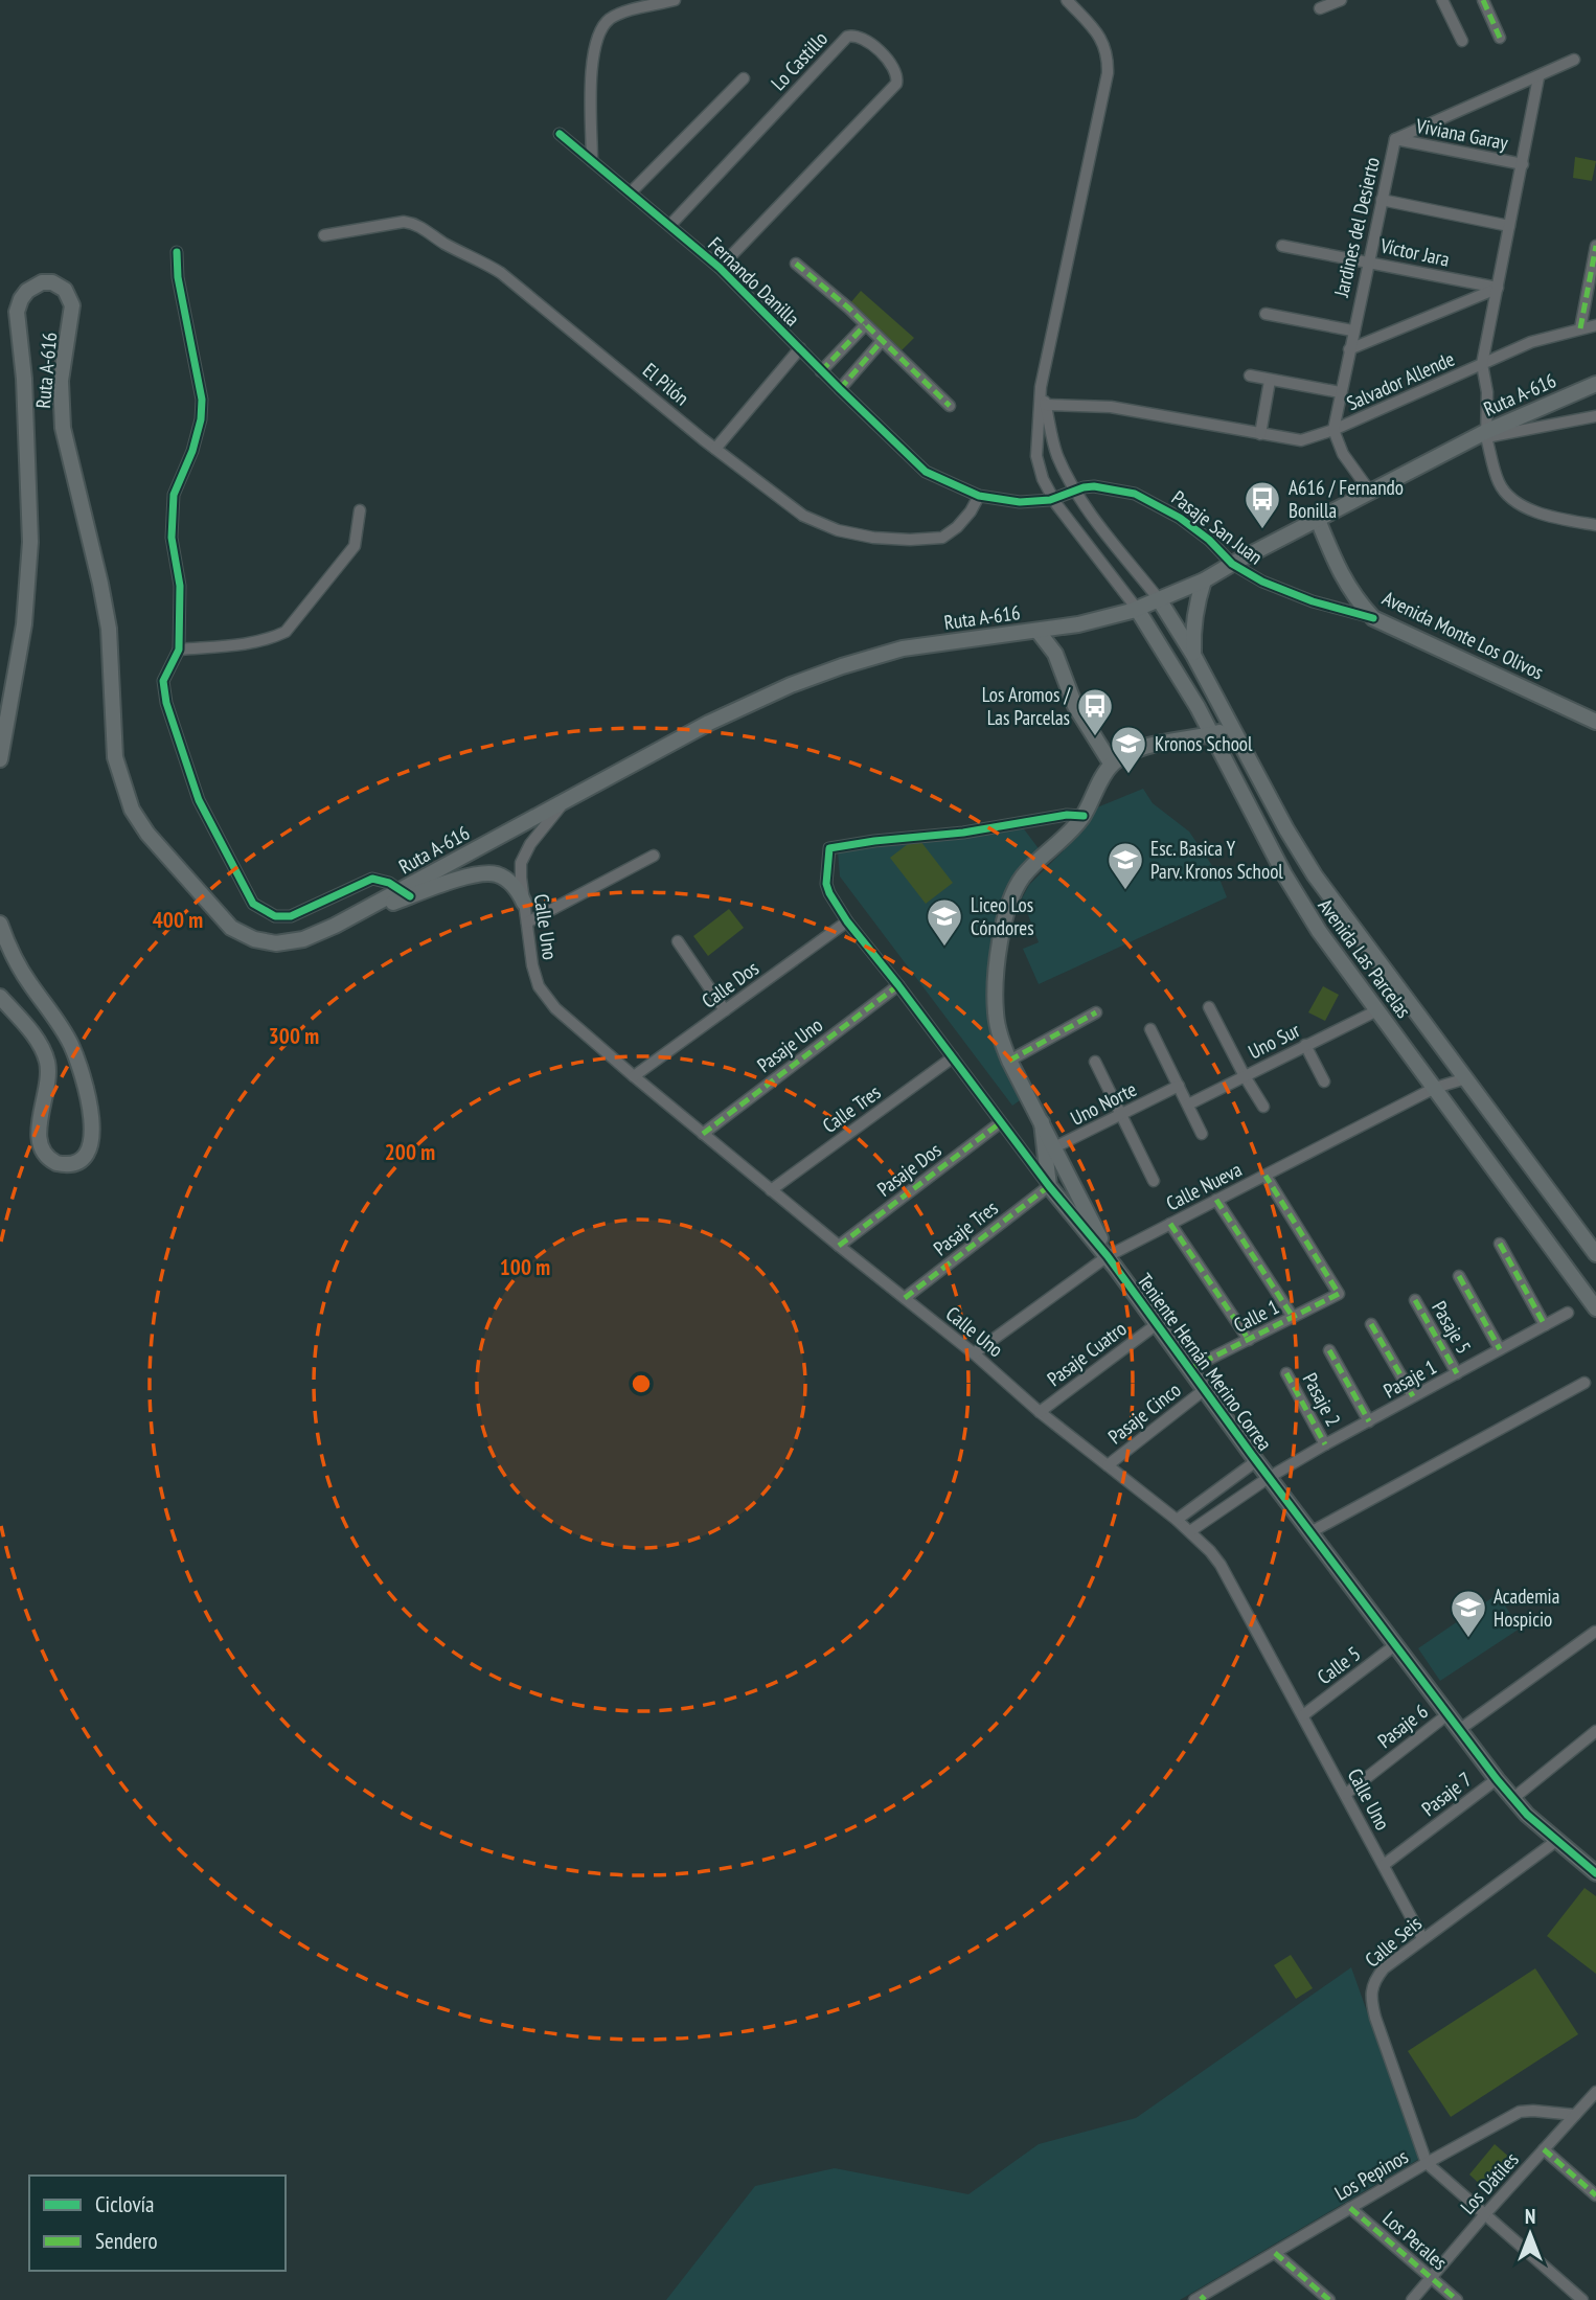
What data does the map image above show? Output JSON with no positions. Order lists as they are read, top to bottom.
{
  "streets": {
    "main road": [
      "Ruta A-616",
      "Avenida Monte Los Olivos",
      "Avenida Las Parcelas",
      "Teniente Hernán Merino Correa"
    ],
    "street": [
      "Lo Castillo",
      "Viviana Garay",
      "Jardines del Desierto",
      "Víctor Jara",
      "Fernando Danilla",
      "Salvador Allende",
      "El Pilón",
      "Pasaje San Juan",
      "Calle Uno",
      "Calle Dos",
      "Uno Sur",
      "Pasaje Uno",
      "Uno Norte",
      "Calle Tres",
      "Pasaje Dos",
      "Calle Nueva",
      "Pasaje Tres",
      "Calle 1",
      "Pasaje 5",
      "Pasaje Cuatro",
      "Pasaje 1",
      "Pasaje 2",
      "Pasaje Cinco",
      "Calle 5",
      "Pasaje 6",
      "Pasaje 7",
      "Calle Seis",
      "Los Pepinos",
      "Los Dátiles",
      "Los Perales"
    ]
  },
  "crossings": [
    ["Lo Castillo", "Fernando Danilla"],
    ["Viviana Garay", "Jardines del Desierto"],
    ["Viviana Garay", "Salvador Allende"],
    ["Jardines del Desierto", "Víctor Jara"],
    ["Jardines del Desierto", "Salvador Allende"],
    ["Víctor Jara", "Salvador Allende"],
    ["Fernando Danilla", "Pasaje San Juan"],
    ["Ruta A-616", "Salvador Allende"],
    ["Ruta A-616", "Pasaje San Juan"],
    ["Ruta A-616", "Avenida Monte Los Olivos"],
    ["Ruta A-616", "Calle Uno"],
    ["Ruta A-616", "Avenida Las Parcelas"],
    ["El Pilón", "Pasaje San Juan"],
    ["Pasaje San Juan", "Avenida Monte Los Olivos"],
    ["Calle Uno", "Calle Dos"],
    ["Calle Uno", "Pasaje Uno"],
    ["Calle Uno", "Calle Tres"],
    ["Calle Uno", "Pasaje Dos"],
    ["Calle Uno", "Calle Nueva"],
    ["Calle Uno", "Pasaje Tres"],
    ["Calle Uno", "Pasaje Cuatro"],
    ["Calle Uno", "Pasaje 1"],
    ["Calle Uno", "Pasaje Cinco"],
    ["Calle Uno", "Calle 5"],
    ["Calle Uno", "Pasaje 6"],
    ["Calle Uno", "Pasaje 7"],
    ["Calle Uno", "Calle Seis"],
    ["Avenida Las Parcelas", "Uno Sur"],
    ["Avenida Las Parcelas", "Calle Nueva"],
    ["Calle Dos", "Teniente Hernán Merino Correa"],
    ["Pasaje Uno", "Teniente Hernán Merino Correa"],
    ["Uno Norte", "Teniente Hernán Merino Correa"],
    ["Calle Tres", "Teniente Hernán Merino Correa"],
    ["Pasaje Dos", "Teniente Hernán Merino Correa"],
    ["Calle Nueva", "Calle 1"],
    ["Calle Nueva", "Teniente Hernán Merino Correa"],
    ["Pasaje Tres", "Teniente Hernán Merino Correa"],
    ["Calle 1", "Teniente Hernán Merino Correa"],
    ["Pasaje 5", "Pasaje 1"],
    ["Pasaje Cuatro", "Teniente Hernán Merino Correa"],
    ["Teniente Hernán Merino Correa", "Pasaje 1"],
    ["Teniente Hernán Merino Correa", "Pasaje Cinco"],
    ["Teniente Hernán Merino Correa", "Calle 5"],
    ["Teniente Hernán Merino Correa", "Pasaje 6"],
    ["Teniente Hernán Merino Correa", "Pasaje 7"],
    ["Teniente Hernán Merino Correa", "Calle Seis"],
    ["Pasaje 1", "Pasaje 2"],
    ["Calle Seis", "Los Pepinos"],
    ["Los Pepinos", "Los Dátiles"],
    ["Los Pepinos", "Los Perales"],
    ["Los Dátiles", "Los Perales"]
  ],
  "places": {
    "bus stop": ["A616 / Fernando Bonilla", "Los Aromos / Las Parcelas"],
    "school or university": [
      "Kronos School",
      "Esc. Basica Y Parv. Kronos School",
      "Liceo Los Cóndores",
      "Academia Hospicio"
    ]
  },
  "legend": ["Ciclovía", "Sendero"],
  "north": "top",
  "rings": [
    "400 m",
    "300 m",
    "200 m",
    "100 m"
  ]
}
